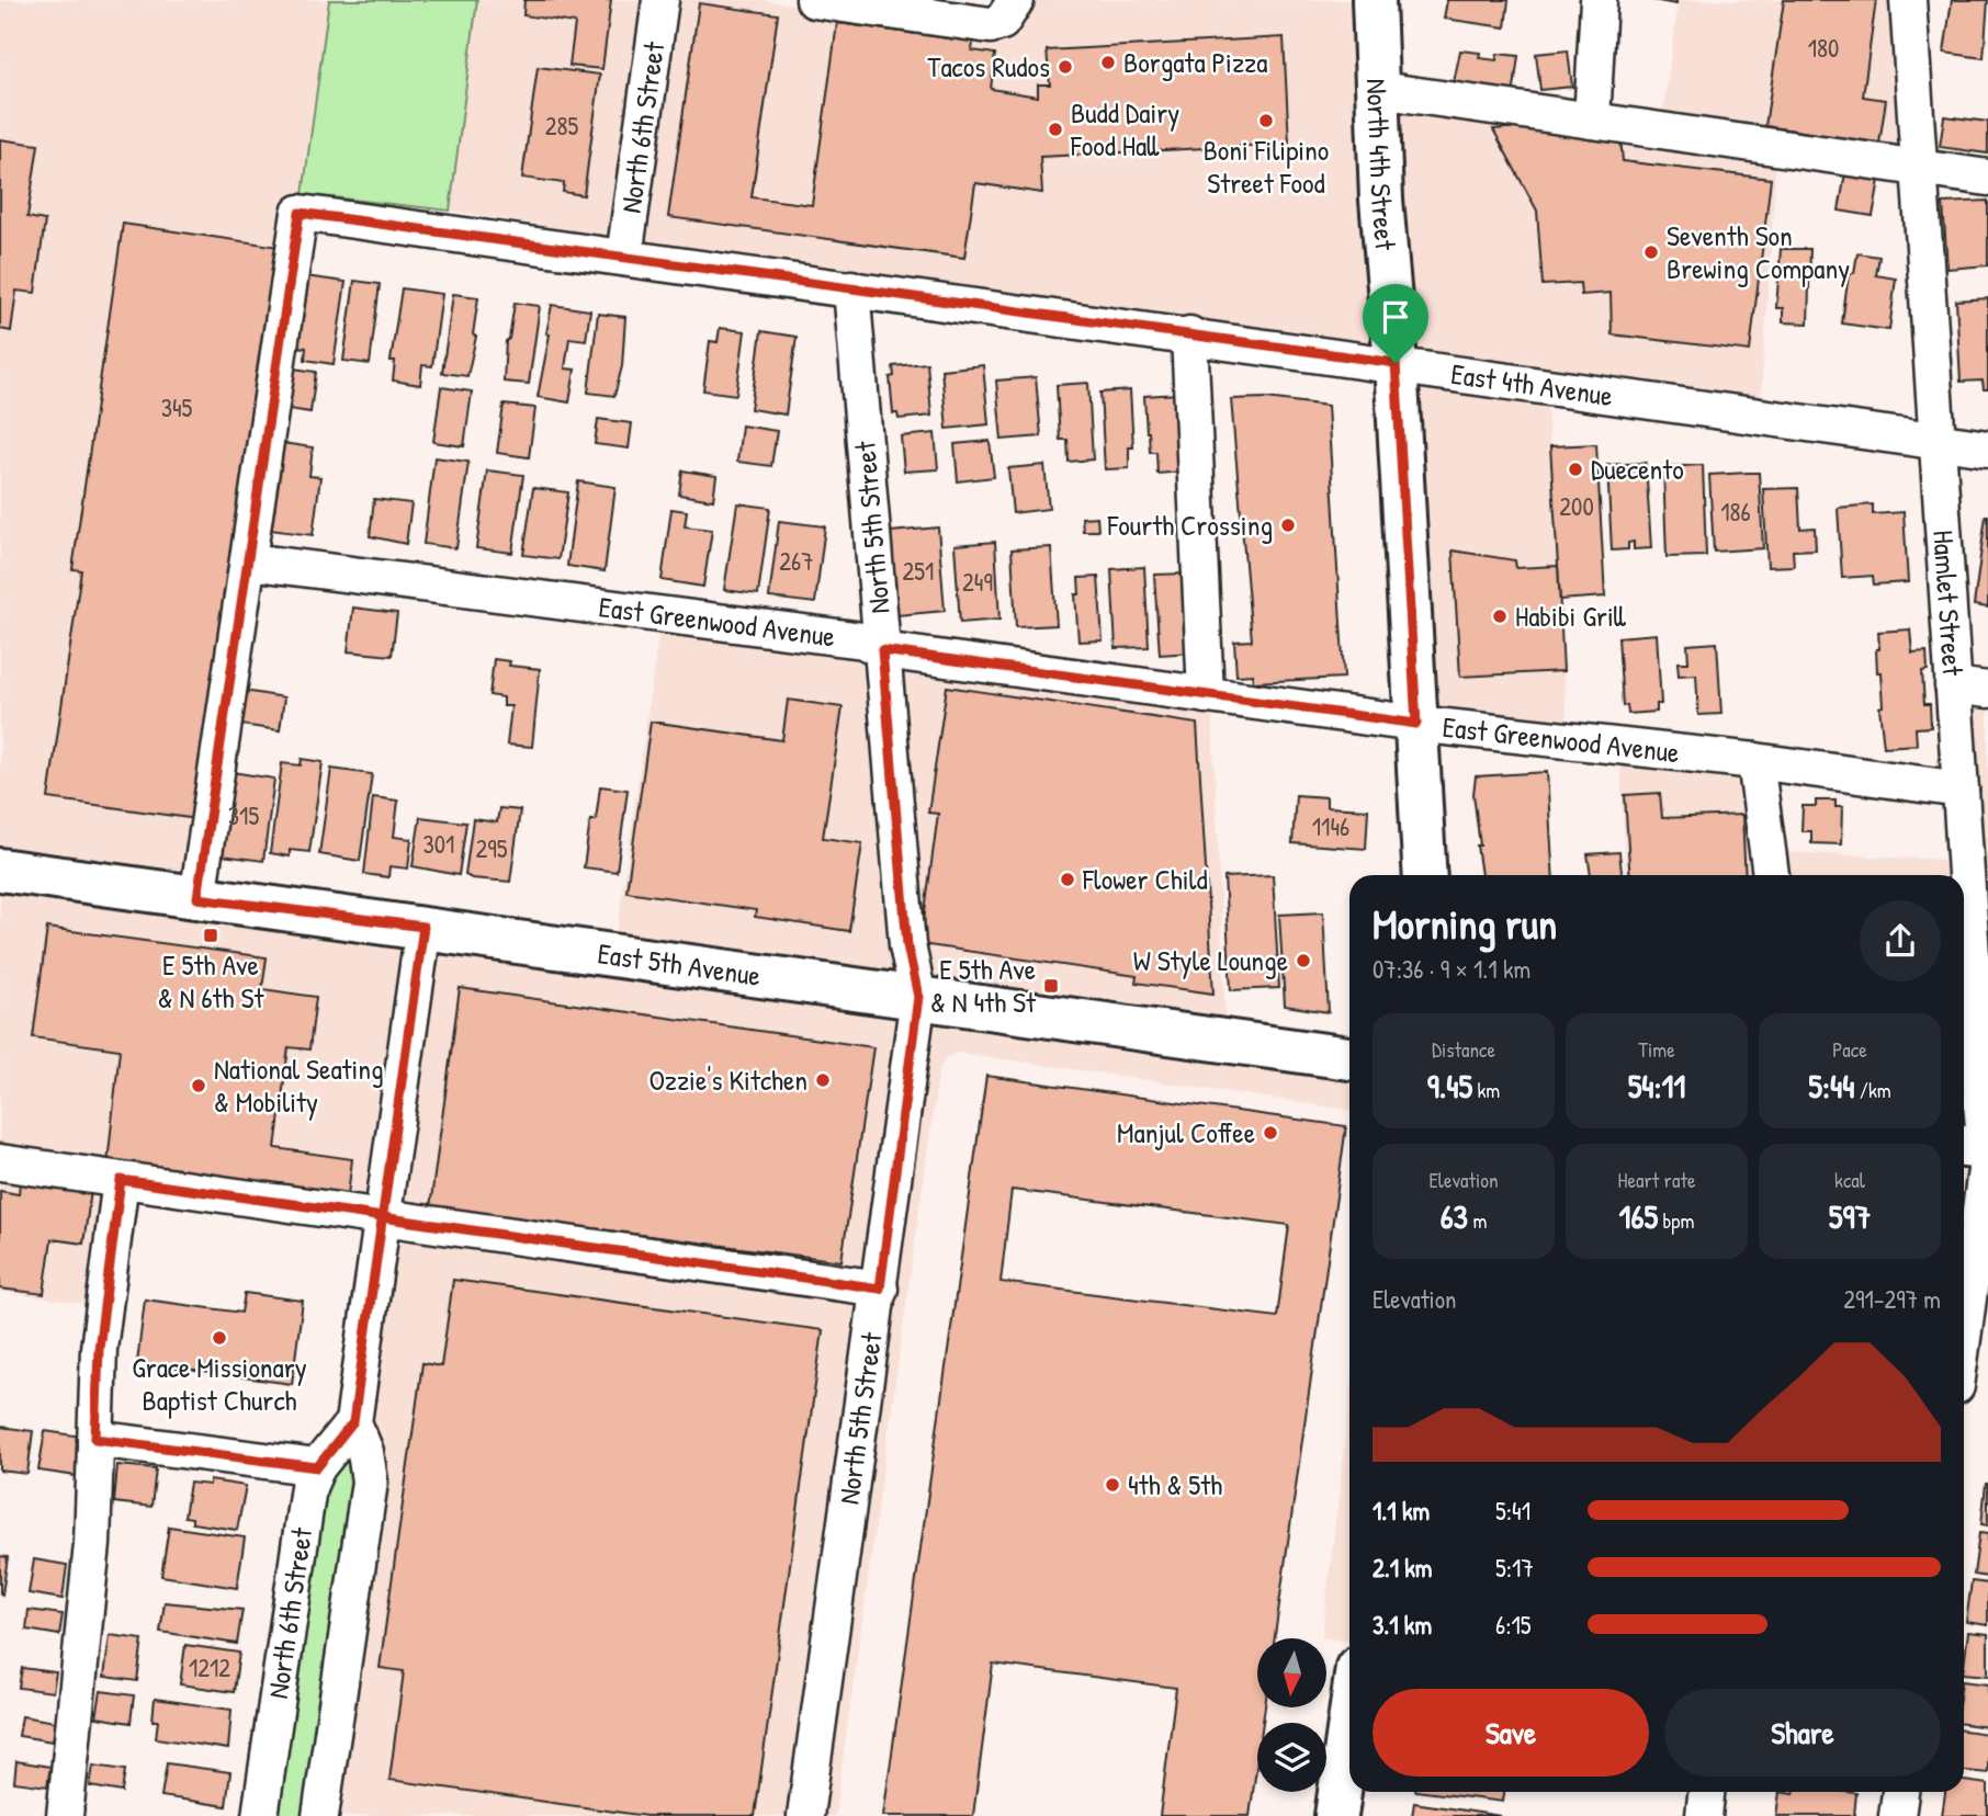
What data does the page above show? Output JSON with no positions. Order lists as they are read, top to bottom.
{
  "streets": {
    "main road": ["North 4th Street", "East 5th Avenue"],
    "street": [
      "North 6th Street",
      "East 4th Avenue",
      "North 5th Street",
      "Hamlet Street",
      "East Greenwood Avenue"
    ]
  },
  "crossings": [
    ["North 6th Street", "East 4th Avenue"],
    ["North 6th Street", "East 5th Avenue"],
    ["North 4th Street", "East 4th Avenue"],
    ["North 4th Street", "East Greenwood Avenue"],
    ["East 4th Avenue", "North 5th Street"],
    ["East 4th Avenue", "Hamlet Street"],
    ["East 4th Avenue", "East Greenwood Avenue"],
    ["North 5th Street", "East Greenwood Avenue"],
    ["North 5th Street", "East 5th Avenue"],
    ["Hamlet Street", "East Greenwood Avenue"]
  ],
  "places": {
    "other": [
      "Borgata Pizza",
      "Tacos Rudos",
      "Boni Filipino Street Food",
      "Budd Dairy Food Hall",
      "Seventh Son Brewing Company",
      "Duecento",
      "Fourth Crossing",
      "Habibi Grill",
      "Flower Child",
      "W Style Lounge",
      "Ozzie's Kitchen",
      "National Seating & Mobility",
      "Manjul Coffee",
      "Grace Missionary Baptist Church",
      "4th & 5th"
    ],
    "transit": ["E 5th Ave & N 6th St", "E 5th Ave & N 4th St"]
  },
  "house_numbers": [
    "180",
    "285",
    "345",
    "200",
    "186",
    "267",
    "251",
    "249",
    "315",
    "1146",
    "301",
    "295",
    "1212"
  ],
  "north": "bottom",
  "page": {
    "heading": ["Morning run", "07:36 · 9 × 1.1 km"],
    "stats": [
      ["Distance", "9.45 km"],
      ["Time", "54:11"],
      ["Pace", "5:44 /km"],
      ["Elevation", "63 m"],
      ["Heart rate", "165 bpm"],
      ["kcal", "597"]
    ],
    "chart": ["Elevation", "291–297 m"],
    "list": [
      {
        "name": "1.1 km",
        "note": "5:41"
      },
      {
        "name": "2.1 km",
        "note": "5:17"
      },
      {
        "name": "3.1 km",
        "note": "6:15"
      }
    ],
    "buttons": ["Save", "Share"]
  }
}
